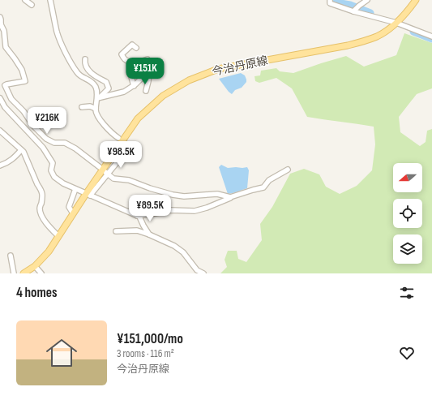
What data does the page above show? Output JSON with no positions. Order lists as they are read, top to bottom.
{
  "streets": {
    "main road": ["今治丹原線"]
  },
  "north": "left",
  "page": {
    "price": [
      "¥151K",
      "¥216K",
      "¥98.5K",
      "¥89.5K"
    ],
    "heading": "4 homes",
    "list": [
      {
        "name": "¥151,000/mo",
        "note": "3 rooms · 116 m² · 今治丹原線"
      }
    ]
  }
}
